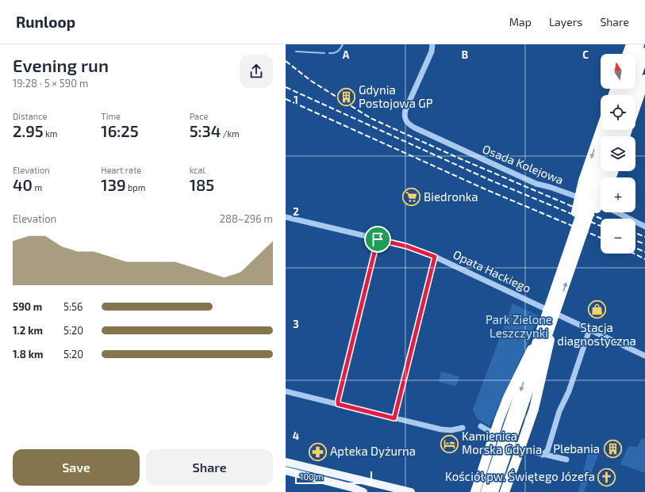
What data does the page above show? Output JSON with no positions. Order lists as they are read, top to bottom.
{
  "streets": {
    "street": ["Osada Kolejowa", "Opata Hackiego"]
  },
  "parks": ["Park Zielone Leszczynki"],
  "places": {
    "building": ["Gdynia Postojowa GP", "Plebania"],
    "supermarket": ["Biedronka"],
    "shop": ["Stacja diagnostyczna"],
    "hotel": ["Kamienica Morska Gdynia"],
    "pharmacy": ["Apteka Dyżurna"],
    "church": ["Kościół pw. Świętego Józefa"]
  },
  "scale_bar": "100 m",
  "north": "top",
  "page": {
    "header": "Runloop",
    "nav": ["Map", "Layers", "Share"],
    "heading": ["Evening run", "19:28 · 5 × 590 m"],
    "map_buttons": ["+", "−"],
    "stats": [
      ["Distance", "2.95 km"],
      ["Time", "16:25"],
      ["Pace", "5:34 /km"],
      ["Elevation", "40 m"],
      ["Heart rate", "139 bpm"],
      ["kcal", "185"]
    ],
    "chart": ["Elevation", "288–296 m"],
    "list": [
      {
        "name": "590 m",
        "note": "5:56"
      },
      {
        "name": "1.2 km",
        "note": "5:20"
      },
      {
        "name": "1.8 km",
        "note": "5:20"
      }
    ],
    "buttons": ["Save", "Share"],
    "scale": "100 m"
  },
  "grid": {
    "columns": ["A", "B", "C"],
    "rows": [
      "1",
      "2",
      "3",
      "4"
    ]
  }
}
